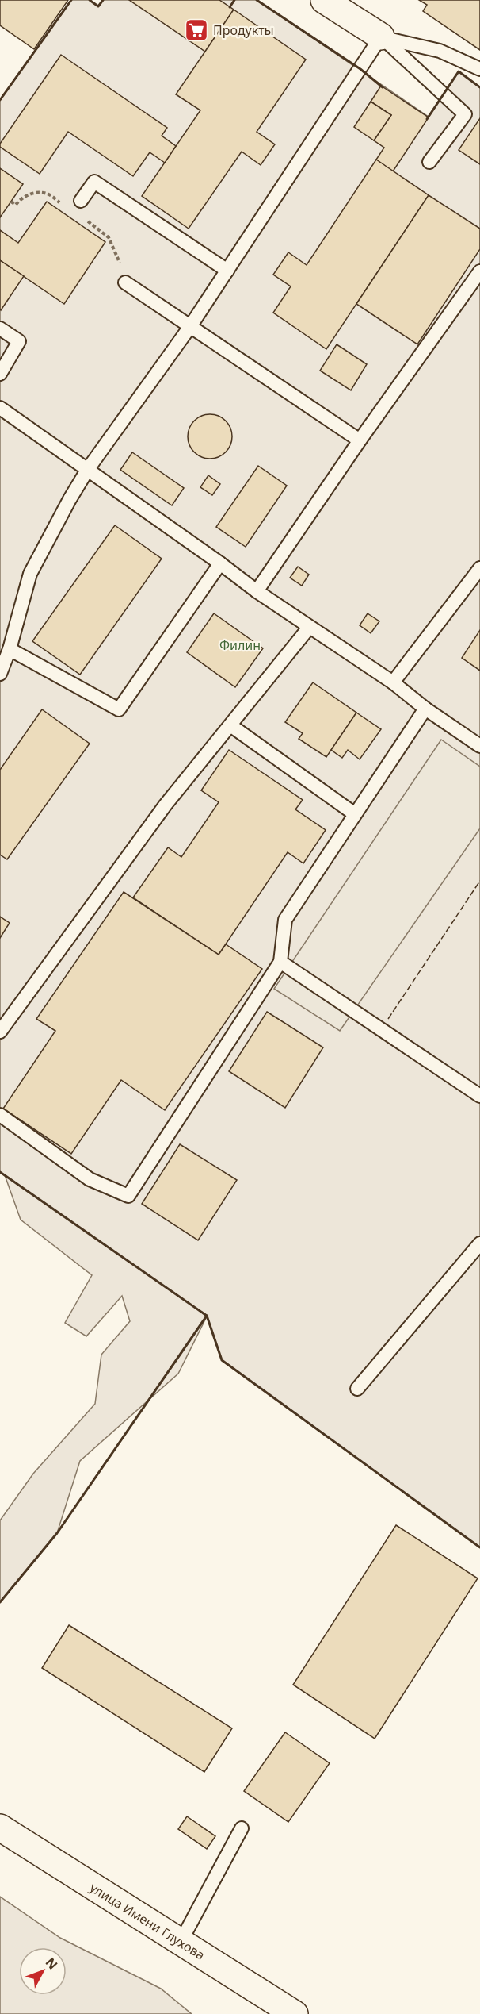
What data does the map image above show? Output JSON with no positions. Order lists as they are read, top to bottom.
{
  "streets": {
    "street": ["улица Имени Глухова"]
  },
  "parks": ["Филин"],
  "places": {
    "supermarket": ["Продукты"]
  },
  "north": "top right"
}
